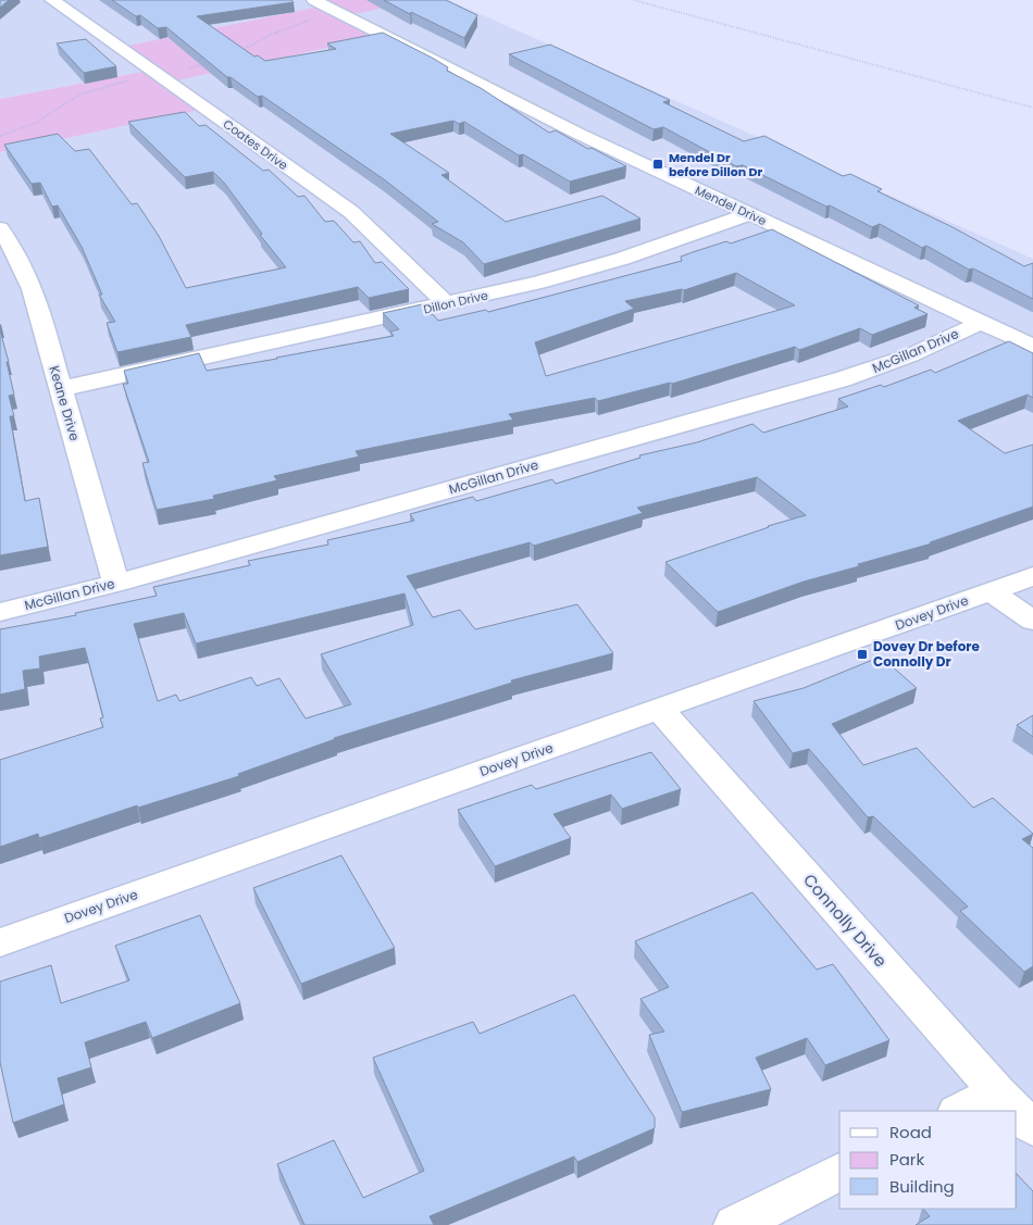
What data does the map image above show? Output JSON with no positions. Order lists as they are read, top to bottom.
{
  "streets": {
    "street": [
      "Coates Drive",
      "Mendel Drive",
      "Dillon Drive",
      "McGillan Drive",
      "Keane Drive",
      "Dovey Drive",
      "Connolly Drive"
    ]
  },
  "crossings": [
    ["Coates Drive", "Dillon Drive"],
    ["Mendel Drive", "Dillon Drive"],
    ["Mendel Drive", "McGillan Drive"],
    ["Dillon Drive", "Keane Drive"],
    ["McGillan Drive", "Keane Drive"],
    ["Dovey Drive", "Connolly Drive"]
  ],
  "places": {
    "transit": ["Mendel Dr before Dillon Dr", "Dovey Dr before Connolly Dr"]
  },
  "legend": ["Road", "Park", "Building"]
}
